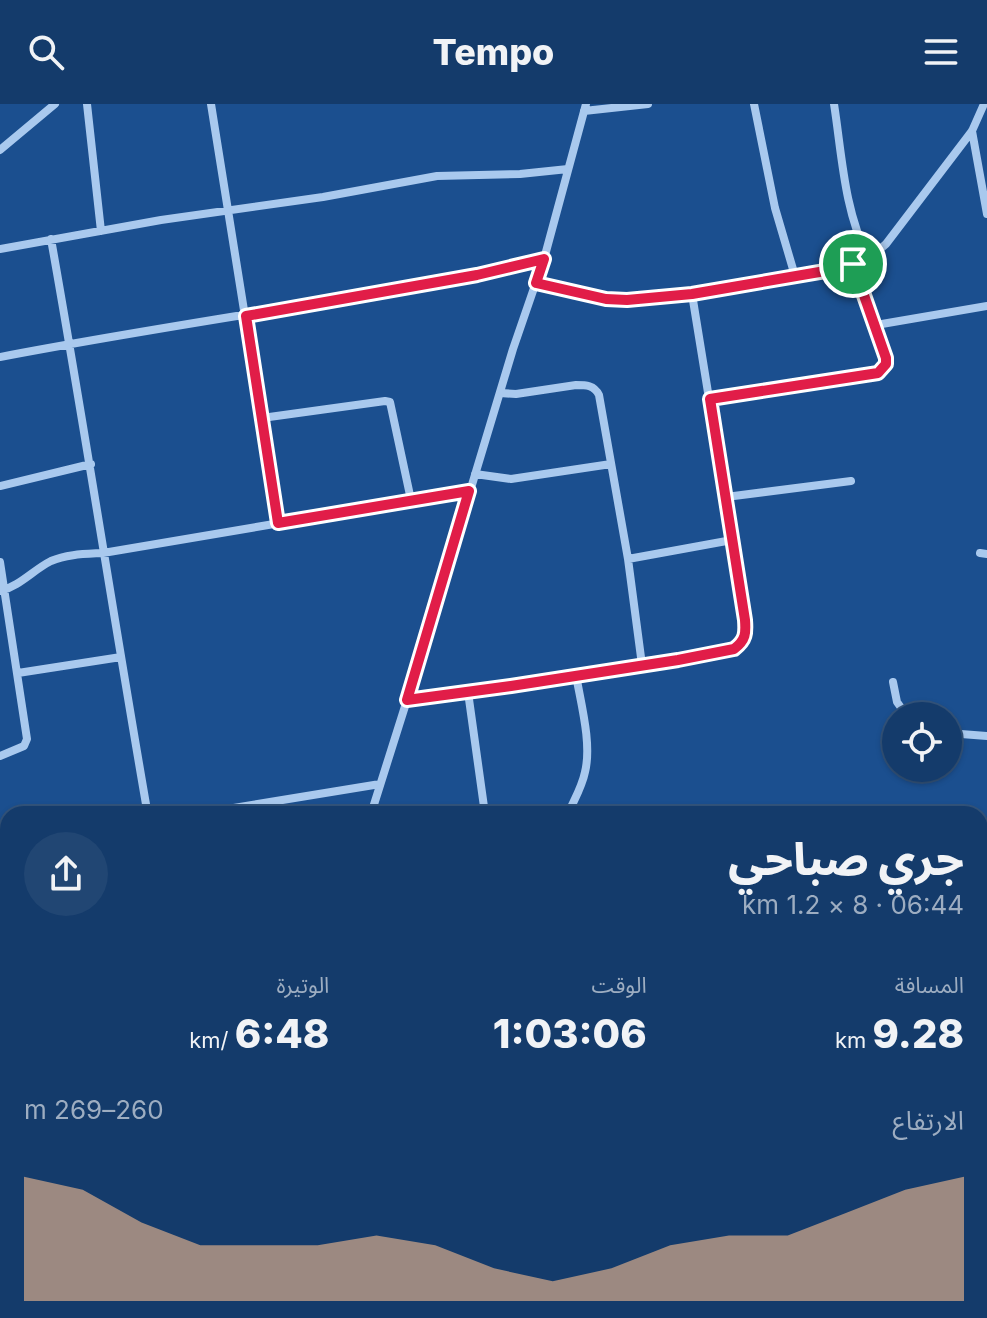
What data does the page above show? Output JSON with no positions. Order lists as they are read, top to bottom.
{
  "page": {
    "header": "Tempo",
    "heading": ["جري صباحي", "06:44 · 8 × 1.2 km"],
    "stats": [
      ["المسافة", "9.28 km"],
      ["الوقت", "1:03:06"],
      ["الوتيرة", "6:48 /km"]
    ],
    "chart": ["الارتفاع", "260–269 m"]
  }
}
